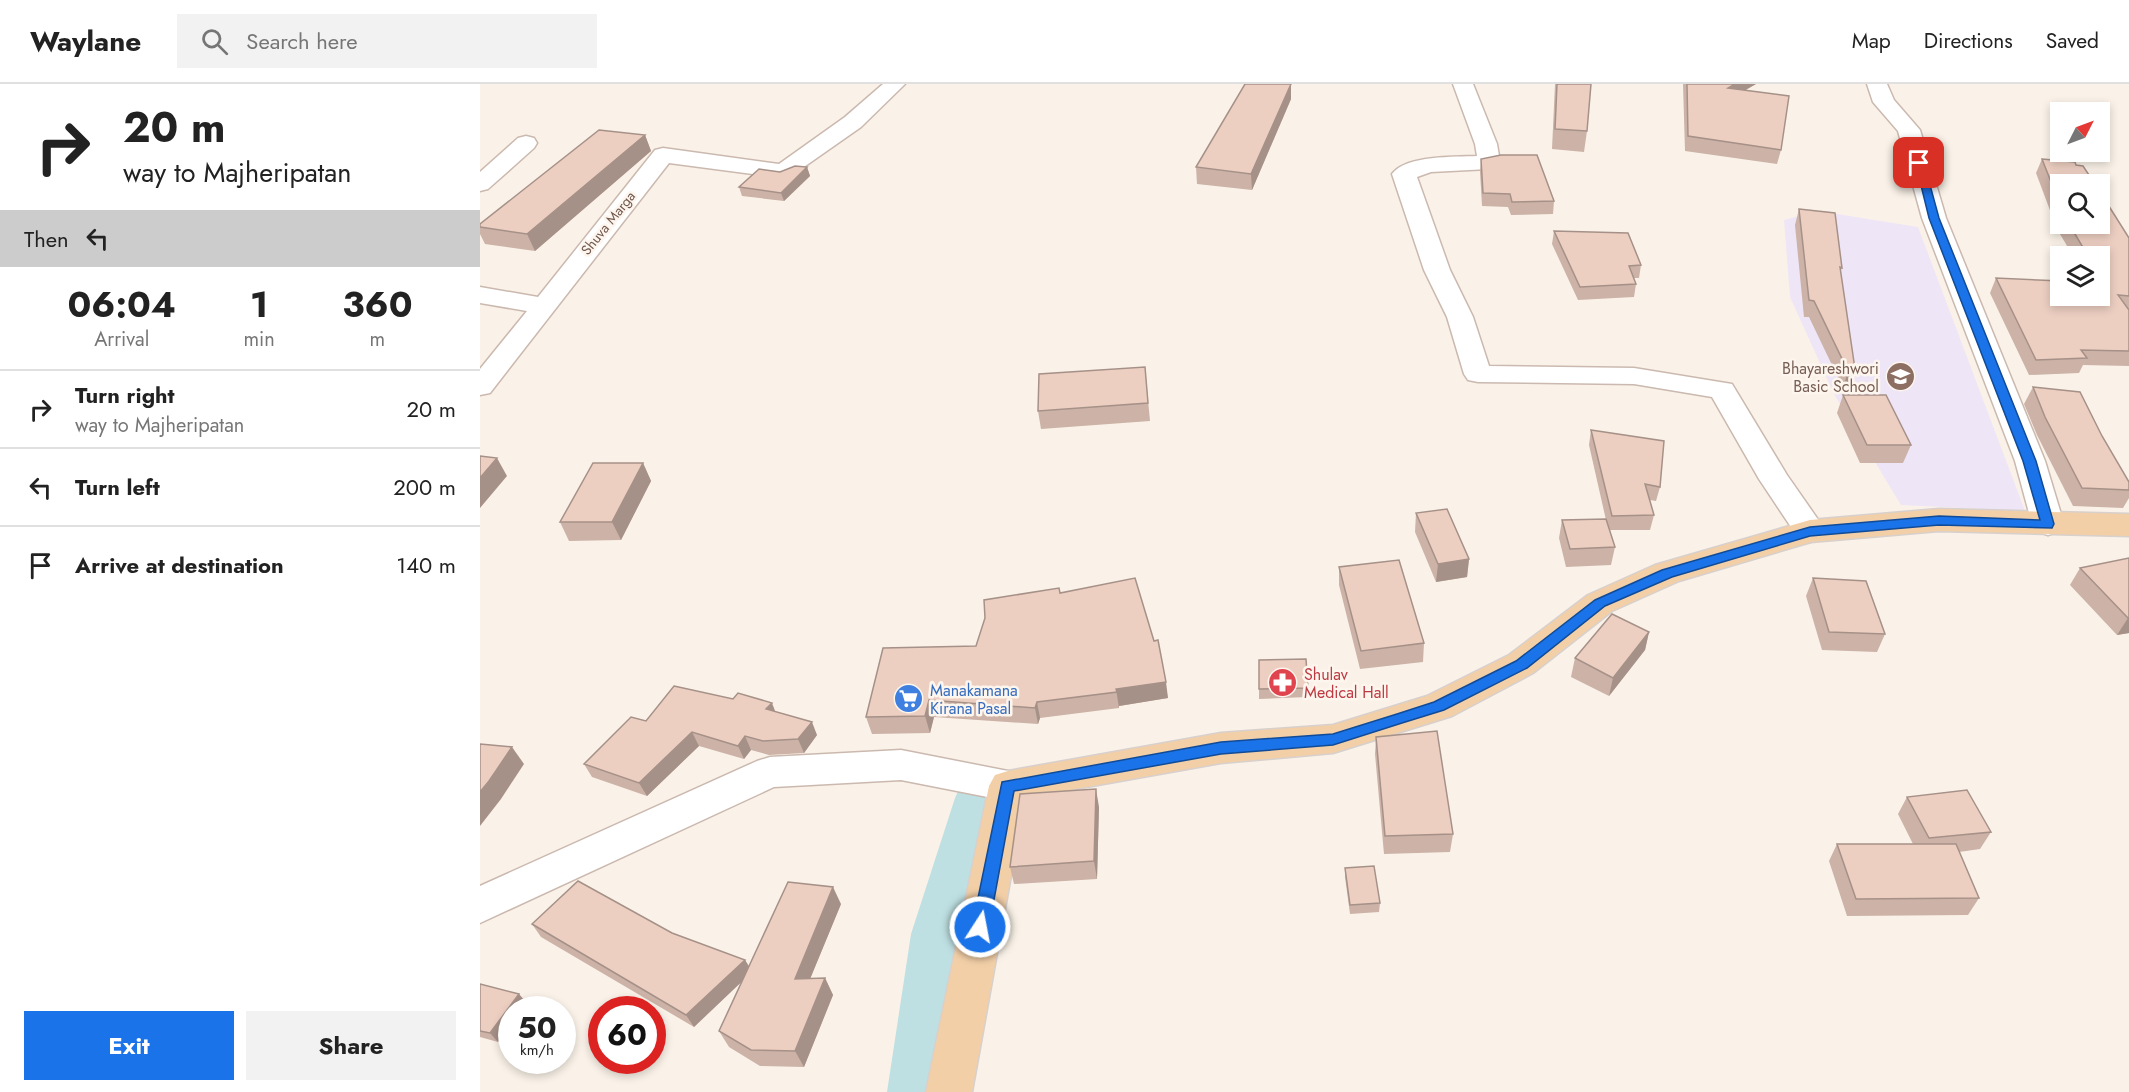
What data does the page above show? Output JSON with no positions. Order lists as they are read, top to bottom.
{
  "streets": {
    "street": ["Shuva Marga"]
  },
  "places": {
    "school or university": ["Bhayareshwori Basic School"],
    "pharmacy": ["Shulav Medical Hall"],
    "supermarket": ["Manakamana Kirana Pasal"]
  },
  "north": "top right",
  "page": {
    "header": "Waylane",
    "search": "Search here",
    "nav": ["Map", "Directions", "Saved"],
    "turn": ["20 m", "way to Majheripatan"],
    "then": "Then",
    "eta": [
      "06:04",
      "Arrival",
      "1",
      "min",
      "360",
      "m"
    ],
    "list": [
      {
        "name": "Turn right",
        "note": "way to Majheripatan",
        "value": "20 m"
      },
      {
        "name": "Turn left",
        "value": "200 m"
      },
      {
        "name": "Arrive at destination",
        "value": "140 m"
      }
    ],
    "speed": "50 km/h",
    "limit": "60",
    "buttons": ["Exit", "Share"]
  }
}
